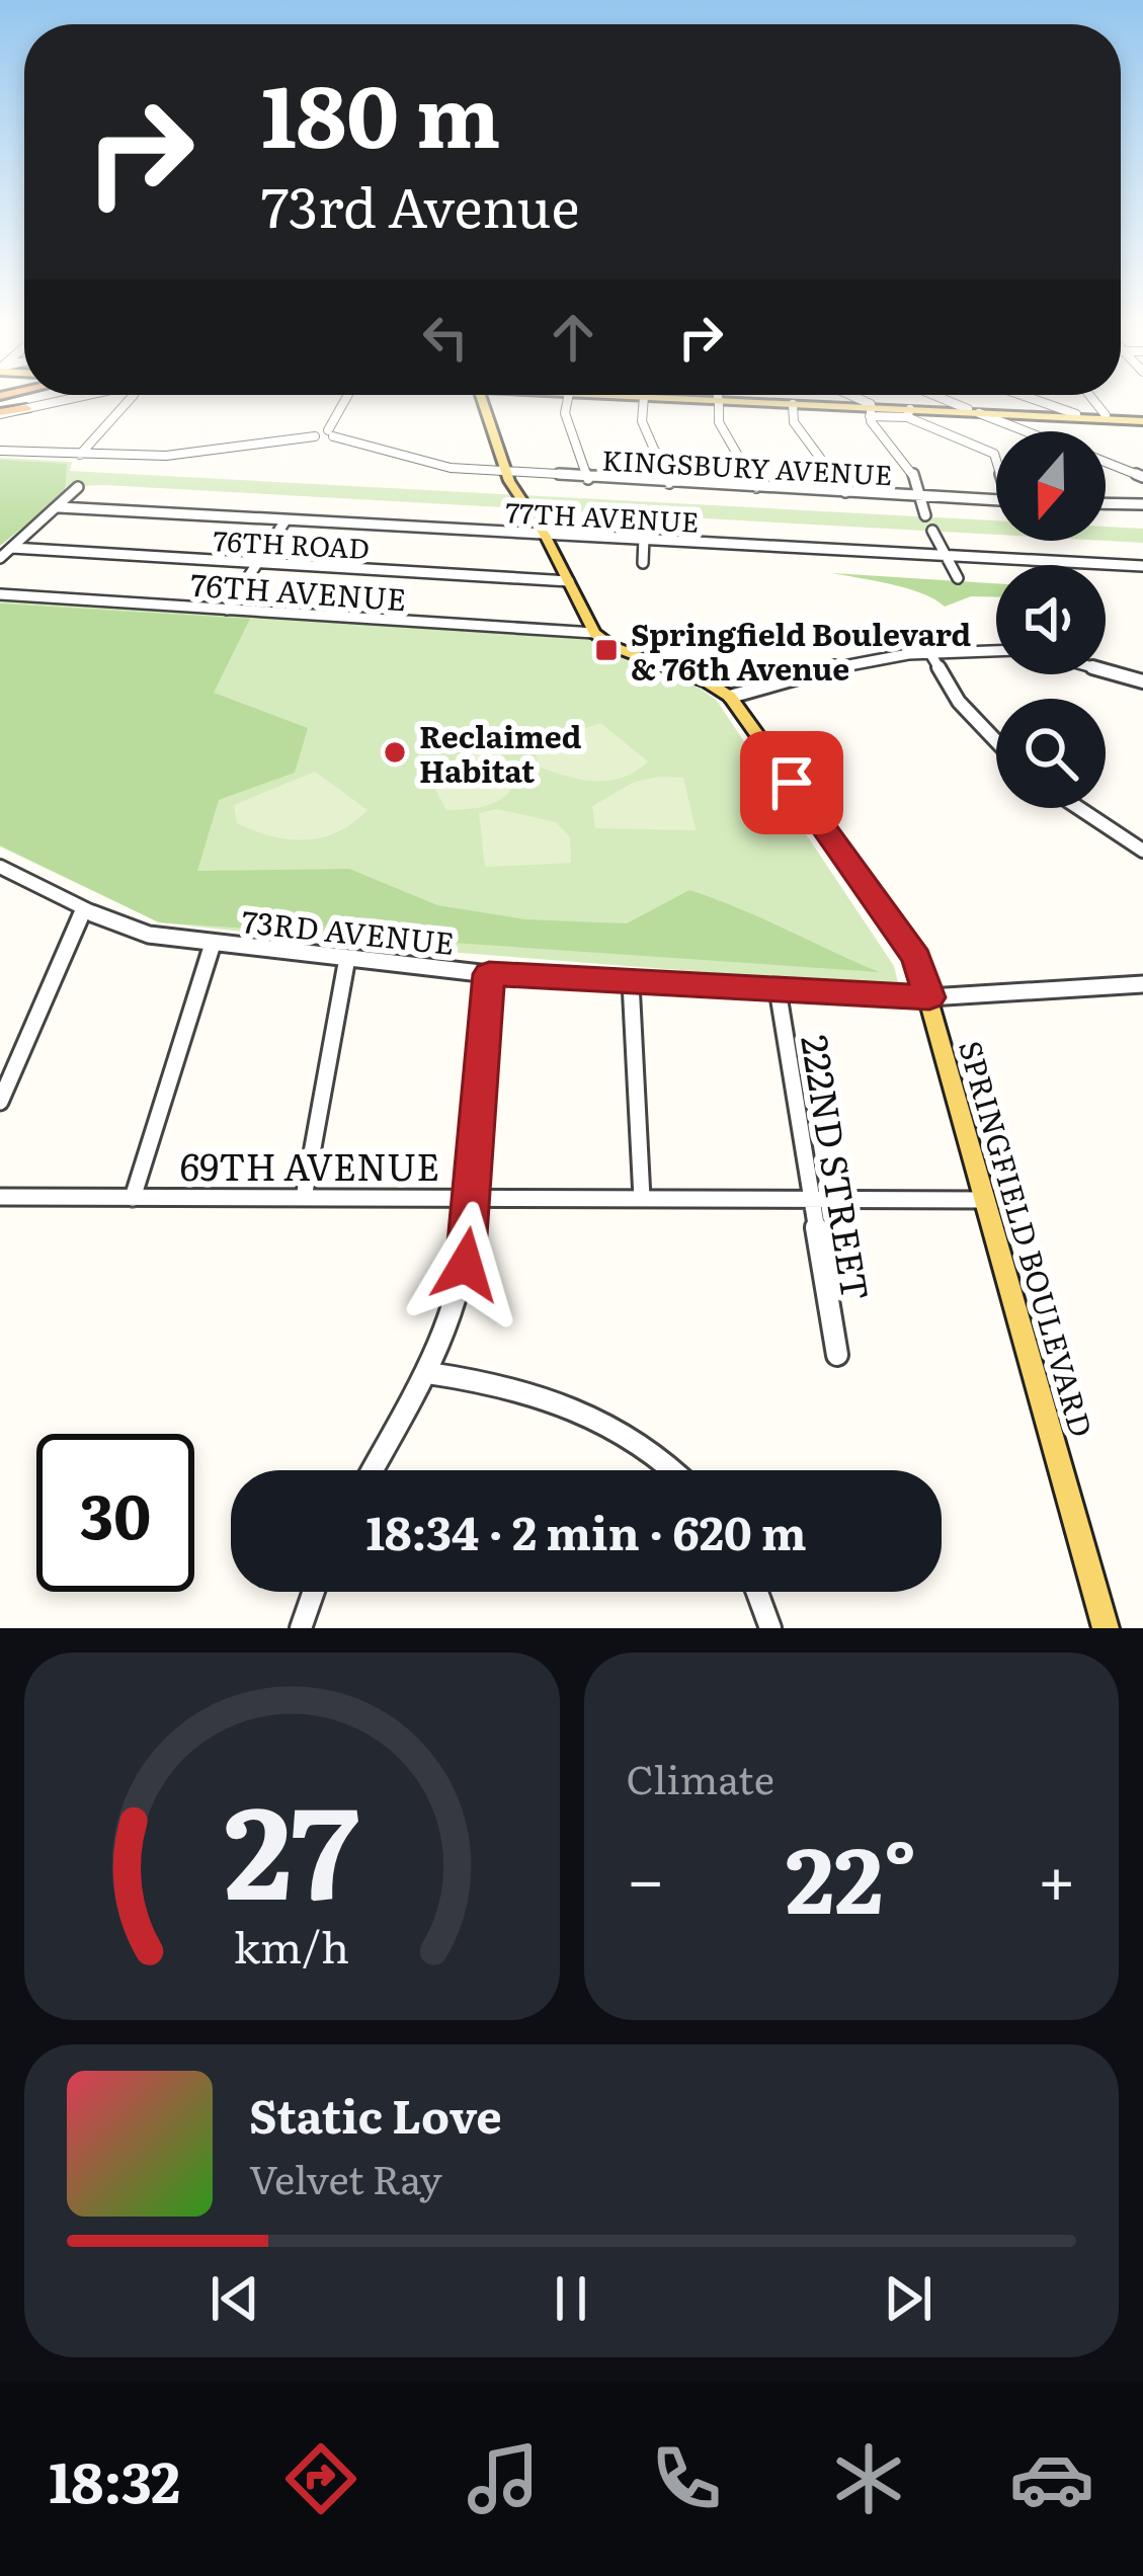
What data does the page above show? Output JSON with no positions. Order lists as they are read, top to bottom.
{
  "streets": {
    "main road": ["SPRINGFIELD BOULEVARD"],
    "street": [
      "KINGSBURY AVENUE",
      "77TH AVENUE",
      "76TH ROAD",
      "76TH AVENUE",
      "73RD AVENUE",
      "69TH AVENUE",
      "222ND STREET"
    ]
  },
  "crossings": [
    ["76TH AVENUE", "SPRINGFIELD BOULEVARD"],
    ["73RD AVENUE", "222ND STREET"],
    ["73RD AVENUE", "SPRINGFIELD BOULEVARD"],
    ["69TH AVENUE", "222ND STREET"],
    ["69TH AVENUE", "SPRINGFIELD BOULEVARD"]
  ],
  "places": {
    "transit": ["Springfield Boulevard & 76th Avenue"],
    "other": ["Reclaimed Habitat"]
  },
  "north": "bottom",
  "page": {
    "turn": ["180 m", "73rd Avenue"],
    "limit": "30",
    "trip": "18:34 · 2 min · 620 m",
    "tile": "Climate",
    "heat": ["−", "22°", "+"],
    "song": ["Static Love", "Velvet Ray"],
    "tabs": "18:32",
    "gauge": ["27", "km/h"]
  }
}
